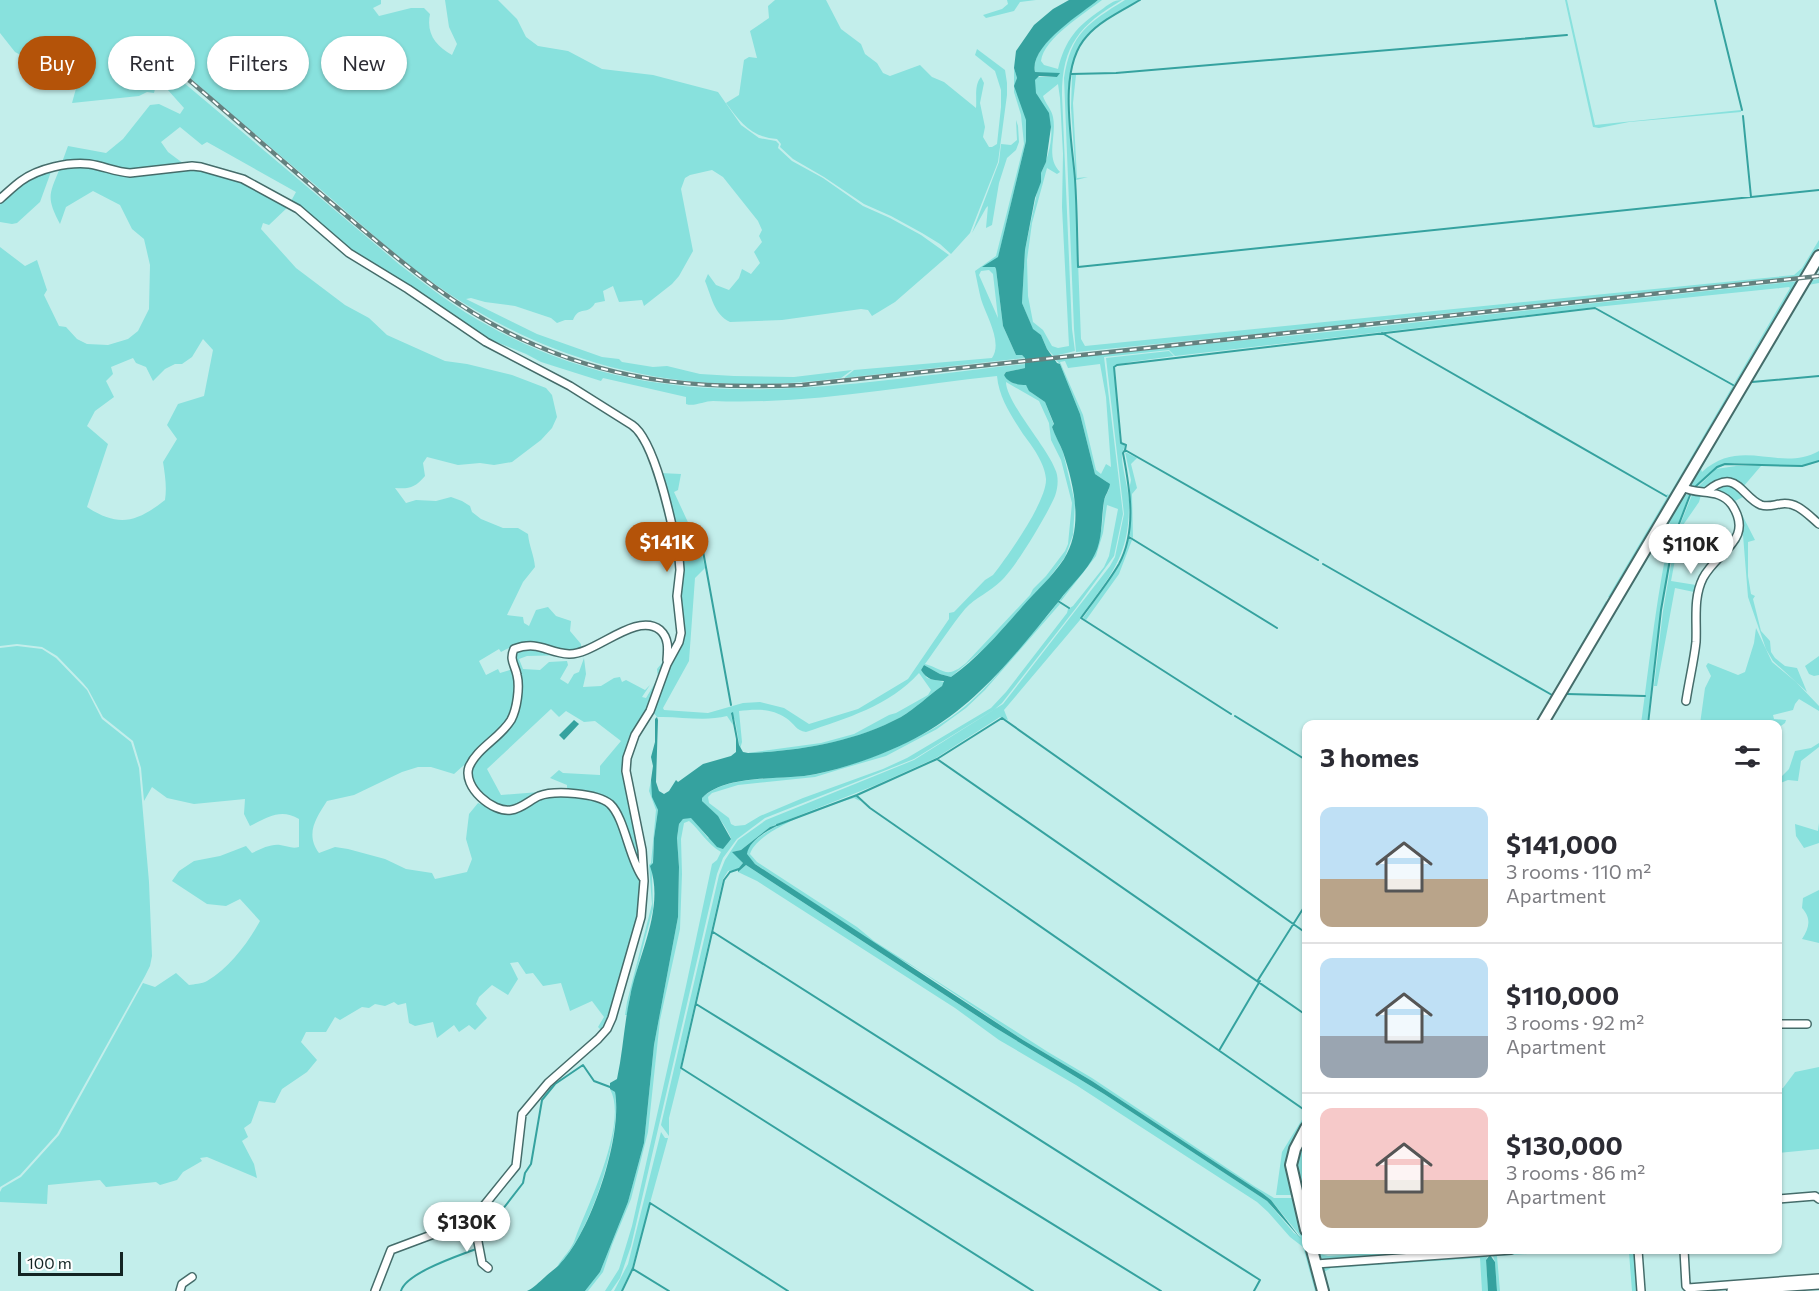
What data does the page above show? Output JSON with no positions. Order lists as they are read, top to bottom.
{
  "scale_bar": "100 m",
  "page": {
    "chip": [
      "Buy",
      "Rent",
      "Filters",
      "New"
    ],
    "price": ["$141K", "$110K", "$130K"],
    "heading": "3 homes",
    "list": [
      {
        "name": "$141,000",
        "note": "3 rooms · 110 m² · Apartment"
      },
      {
        "name": "$110,000",
        "note": "3 rooms · 92 m² · Apartment"
      },
      {
        "name": "$130,000",
        "note": "3 rooms · 86 m² · Apartment"
      }
    ],
    "scale": "100 m"
  }
}
